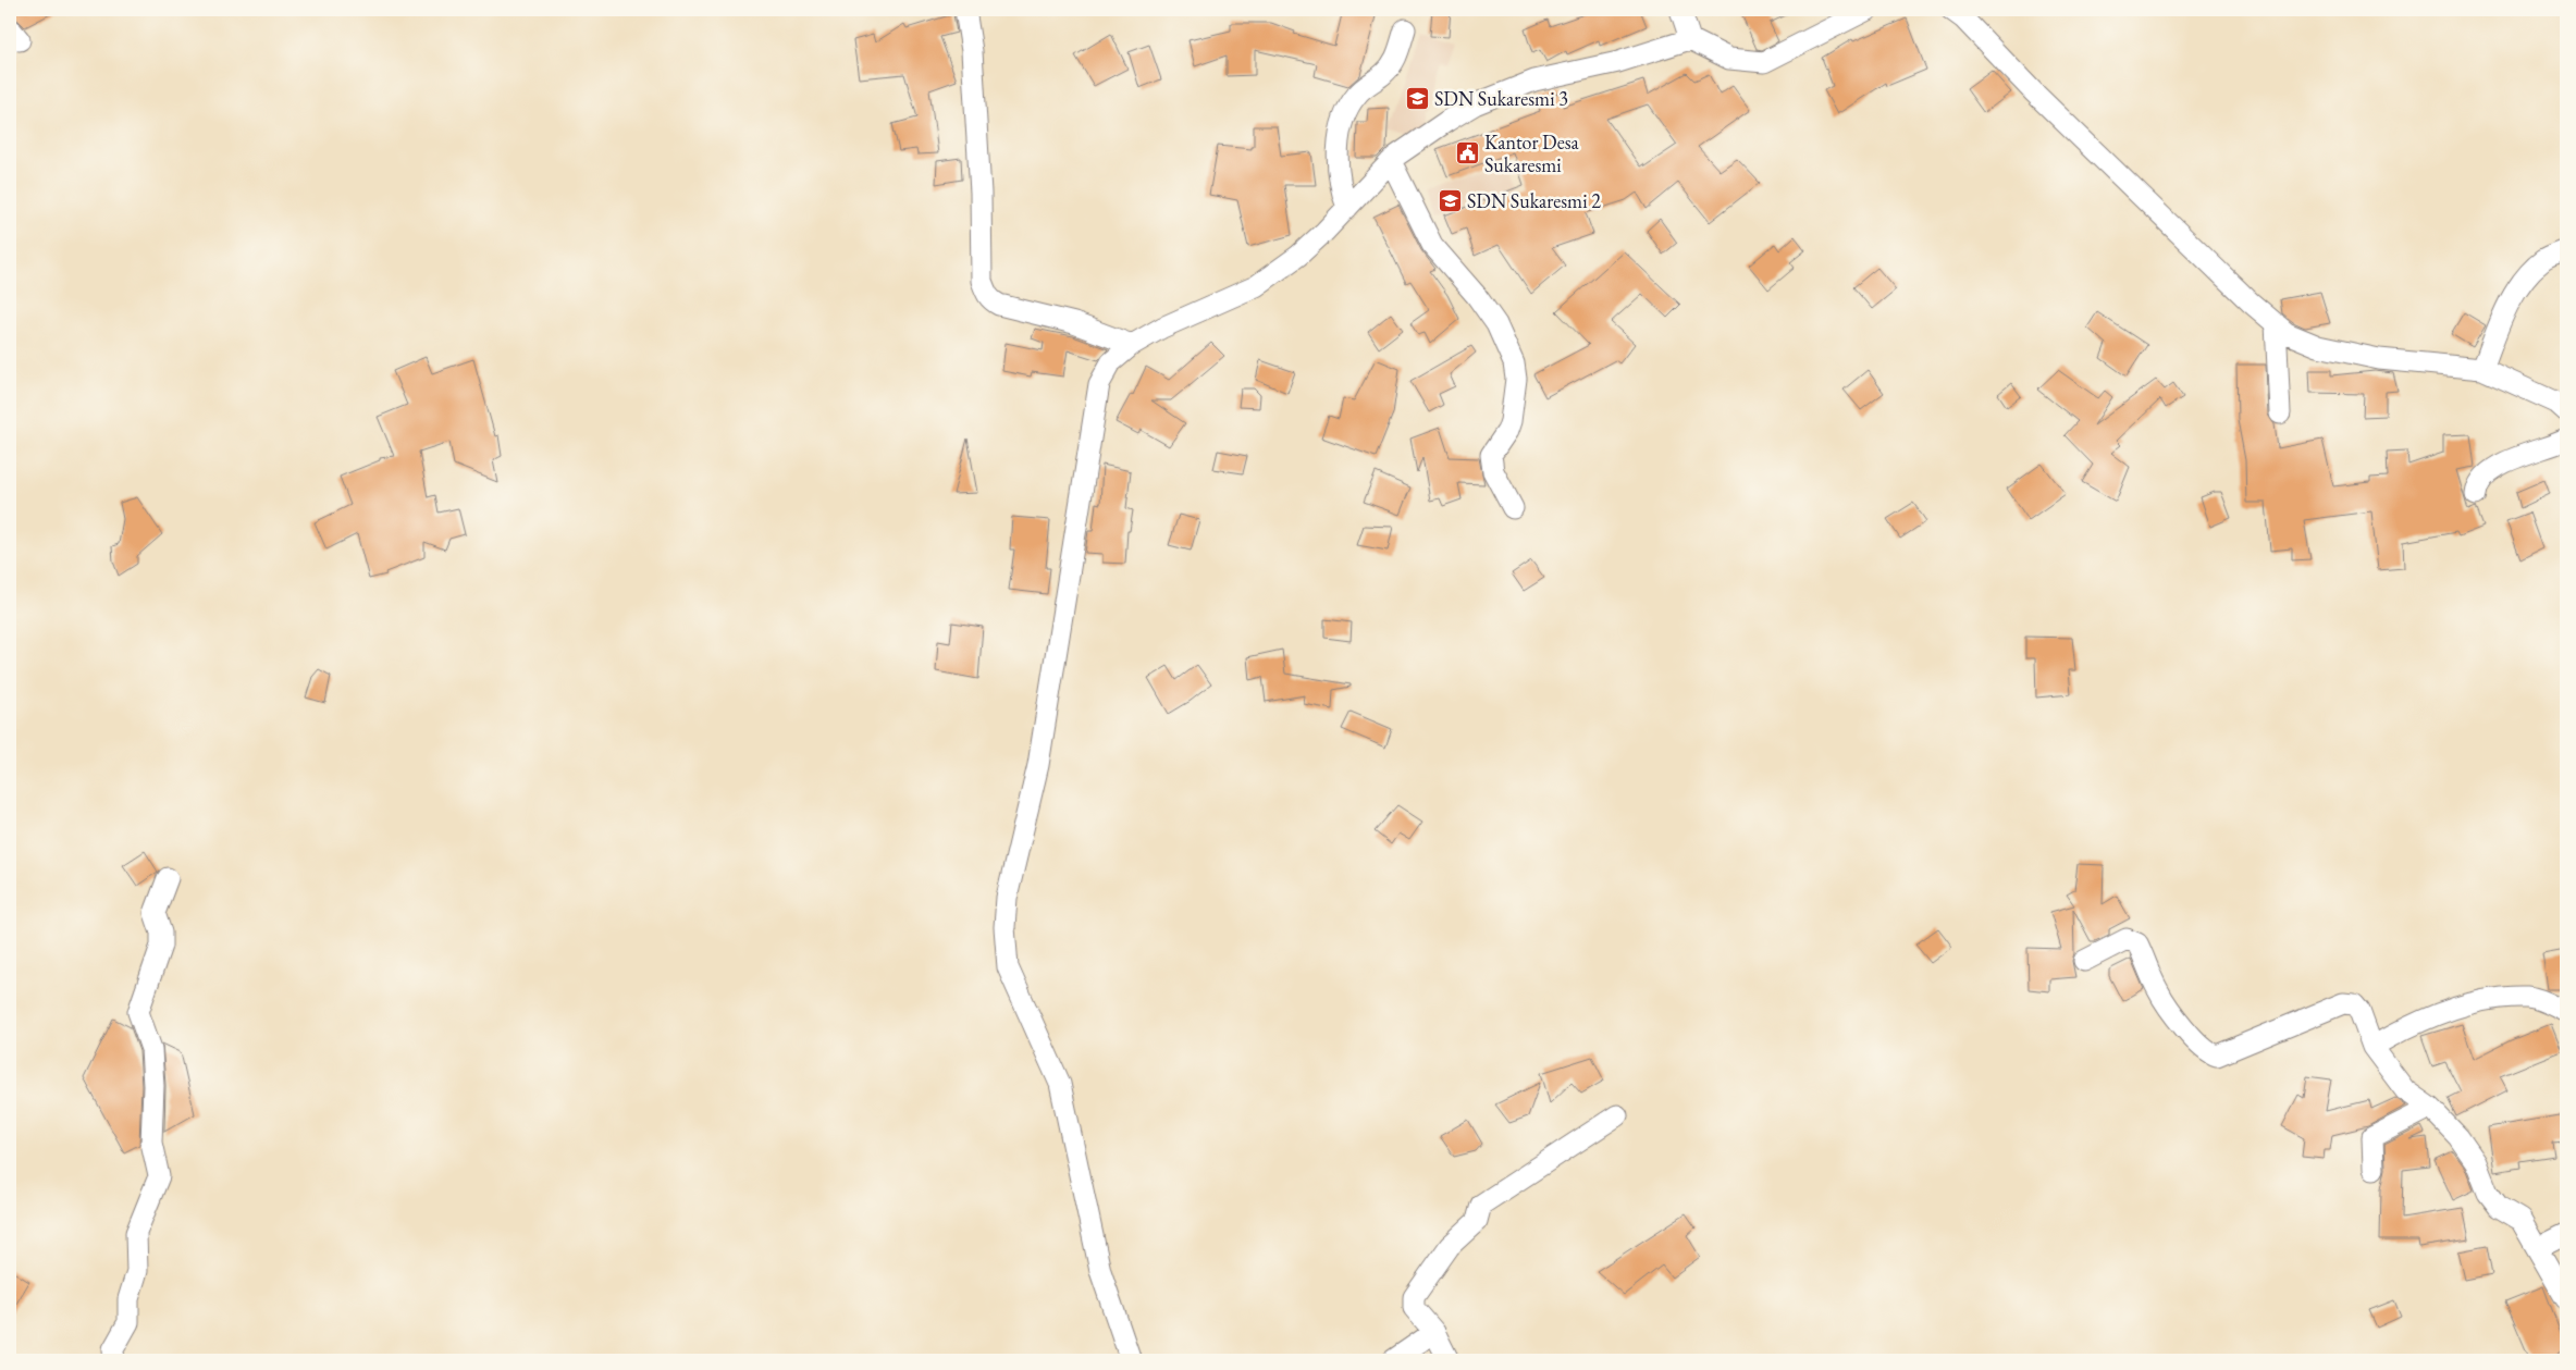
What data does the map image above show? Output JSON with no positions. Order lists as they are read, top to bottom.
{
  "places": {
    "school or university": ["SDN Sukaresmi 3", "SDN Sukaresmi 2"],
    "public building": ["Kantor Desa Sukaresmi"]
  }
}
